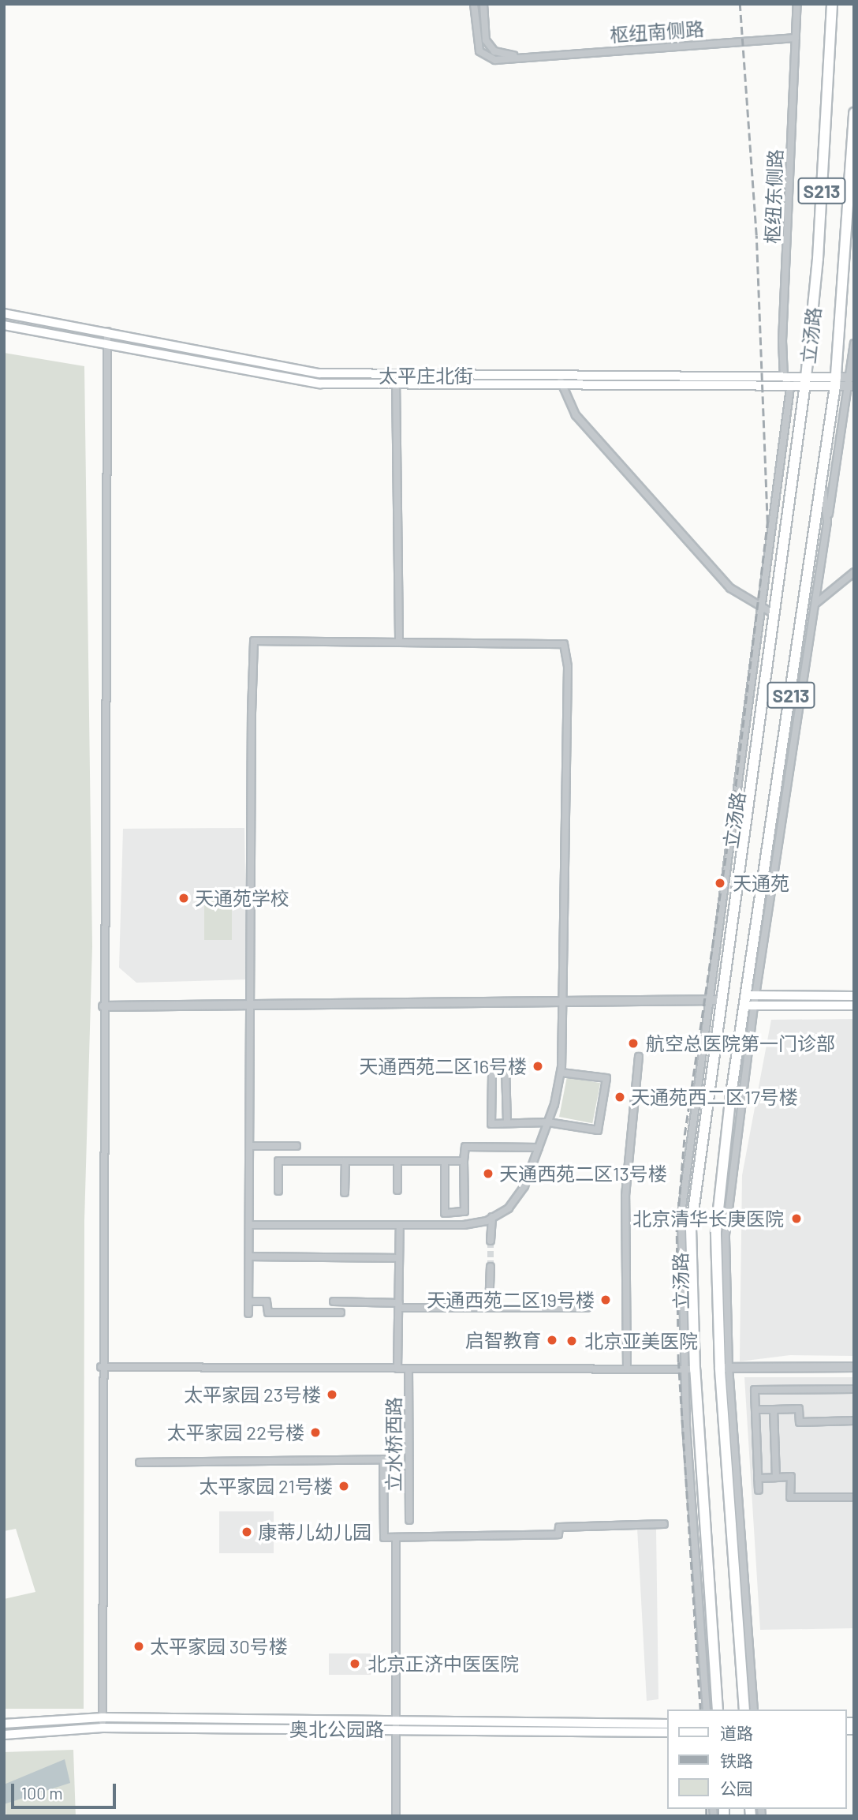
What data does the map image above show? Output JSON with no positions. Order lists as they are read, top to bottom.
{
  "streets": {
    "main road": [
      "S213",
      "立汤路",
      "太平庄北街",
      "奥北公园路"
    ],
    "street": ["枢纽南侧路", "枢纽东侧路", "立水桥西路"]
  },
  "crossings": [
    ["枢纽南侧路", "枢纽东侧路"],
    ["枢纽东侧路", "太平庄北街"],
    ["立汤路", "太平庄北街"]
  ],
  "places": [
    "天通苑",
    "天通苑学校",
    "航空总医院第一门诊部",
    "天通西苑二区16号楼",
    "天通苑西二区17号楼",
    "天通西苑二区13号楼",
    "北京清华长庚医院",
    "天通西苑二区19号楼",
    "启智教育",
    "北京亚美医院",
    "太平家园 23号楼",
    "太平家园 22号楼",
    "太平家园 21号楼",
    "康蒂儿幼儿园",
    "太平家园 30号楼",
    "北京正济中医医院"
  ],
  "legend": ["道路", "铁路", "公园"],
  "scale_bar": "100 m"
}
